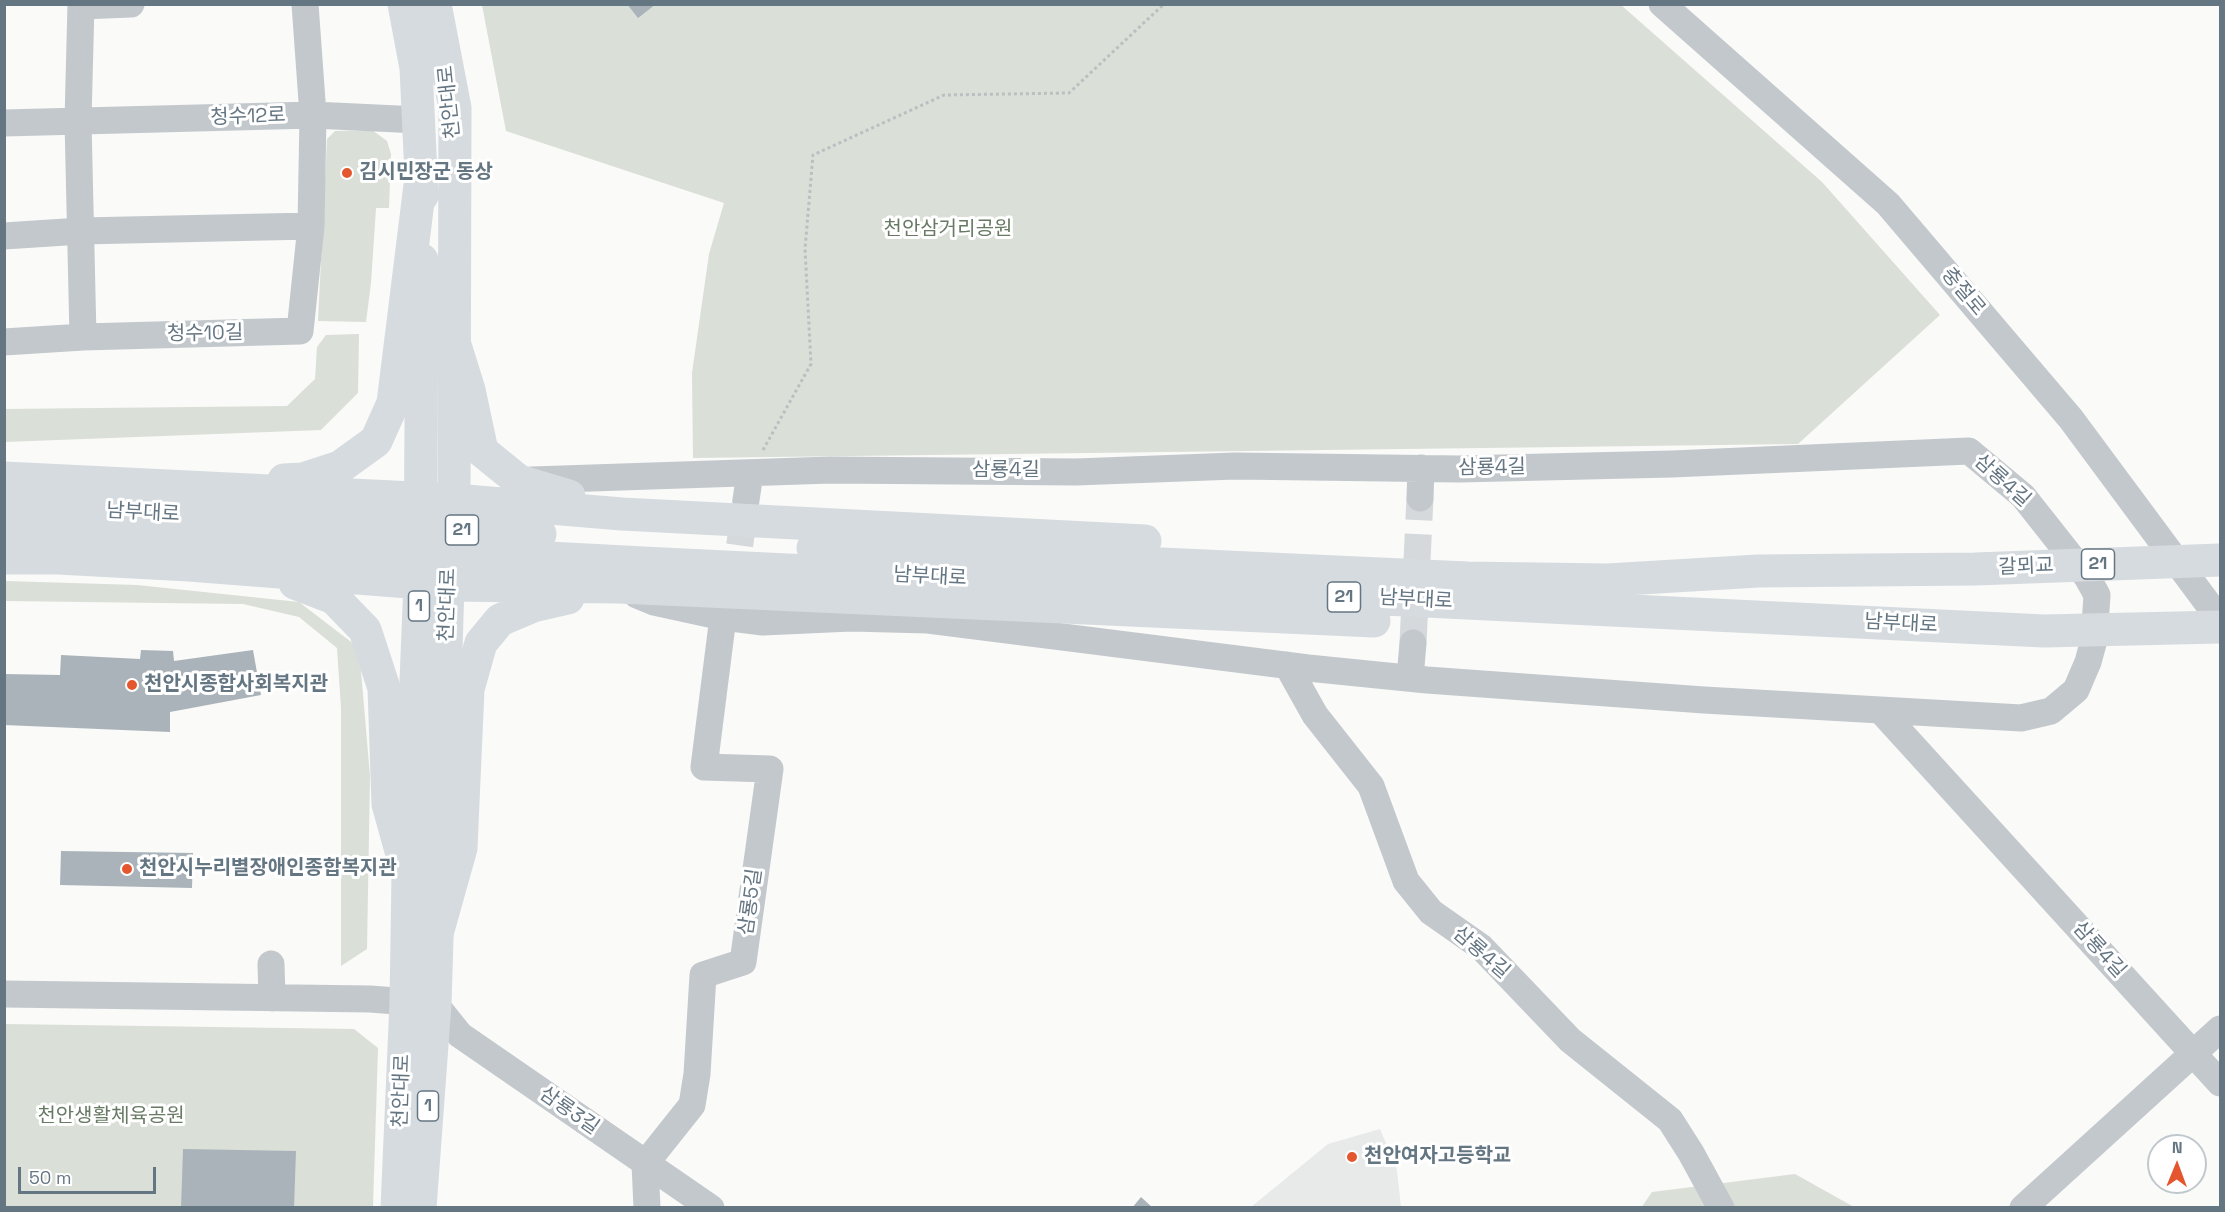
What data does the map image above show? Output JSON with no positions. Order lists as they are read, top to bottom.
{
  "streets": {
    "main road": [
      "천안대로",
      "남부대로",
      "21",
      "갈뫼교",
      "1"
    ],
    "street": [
      "청수12로",
      "충절로",
      "청수10길",
      "삼룡4길",
      "삼룡5길",
      "삼룡3길"
    ]
  },
  "crossings": [
    ["천안대로", "청수12로"],
    ["천안대로", "삼룡3길"],
    ["청수12로", "청수10길"],
    ["삼룡4길", "삼룡5길"],
    ["남부대로", "21"],
    ["남부대로", "갈뫼교"],
    ["삼룡5길", "삼룡3길"]
  ],
  "parks": ["천안삼거리공원", "천안생활체육공원"],
  "places": [
    "김시민장군 동상",
    "천안시종합사회복지관",
    "천안시누리별장애인종합복지관",
    "천안여자고등학교"
  ],
  "scale_bar": "50 m",
  "north": "top"
}
